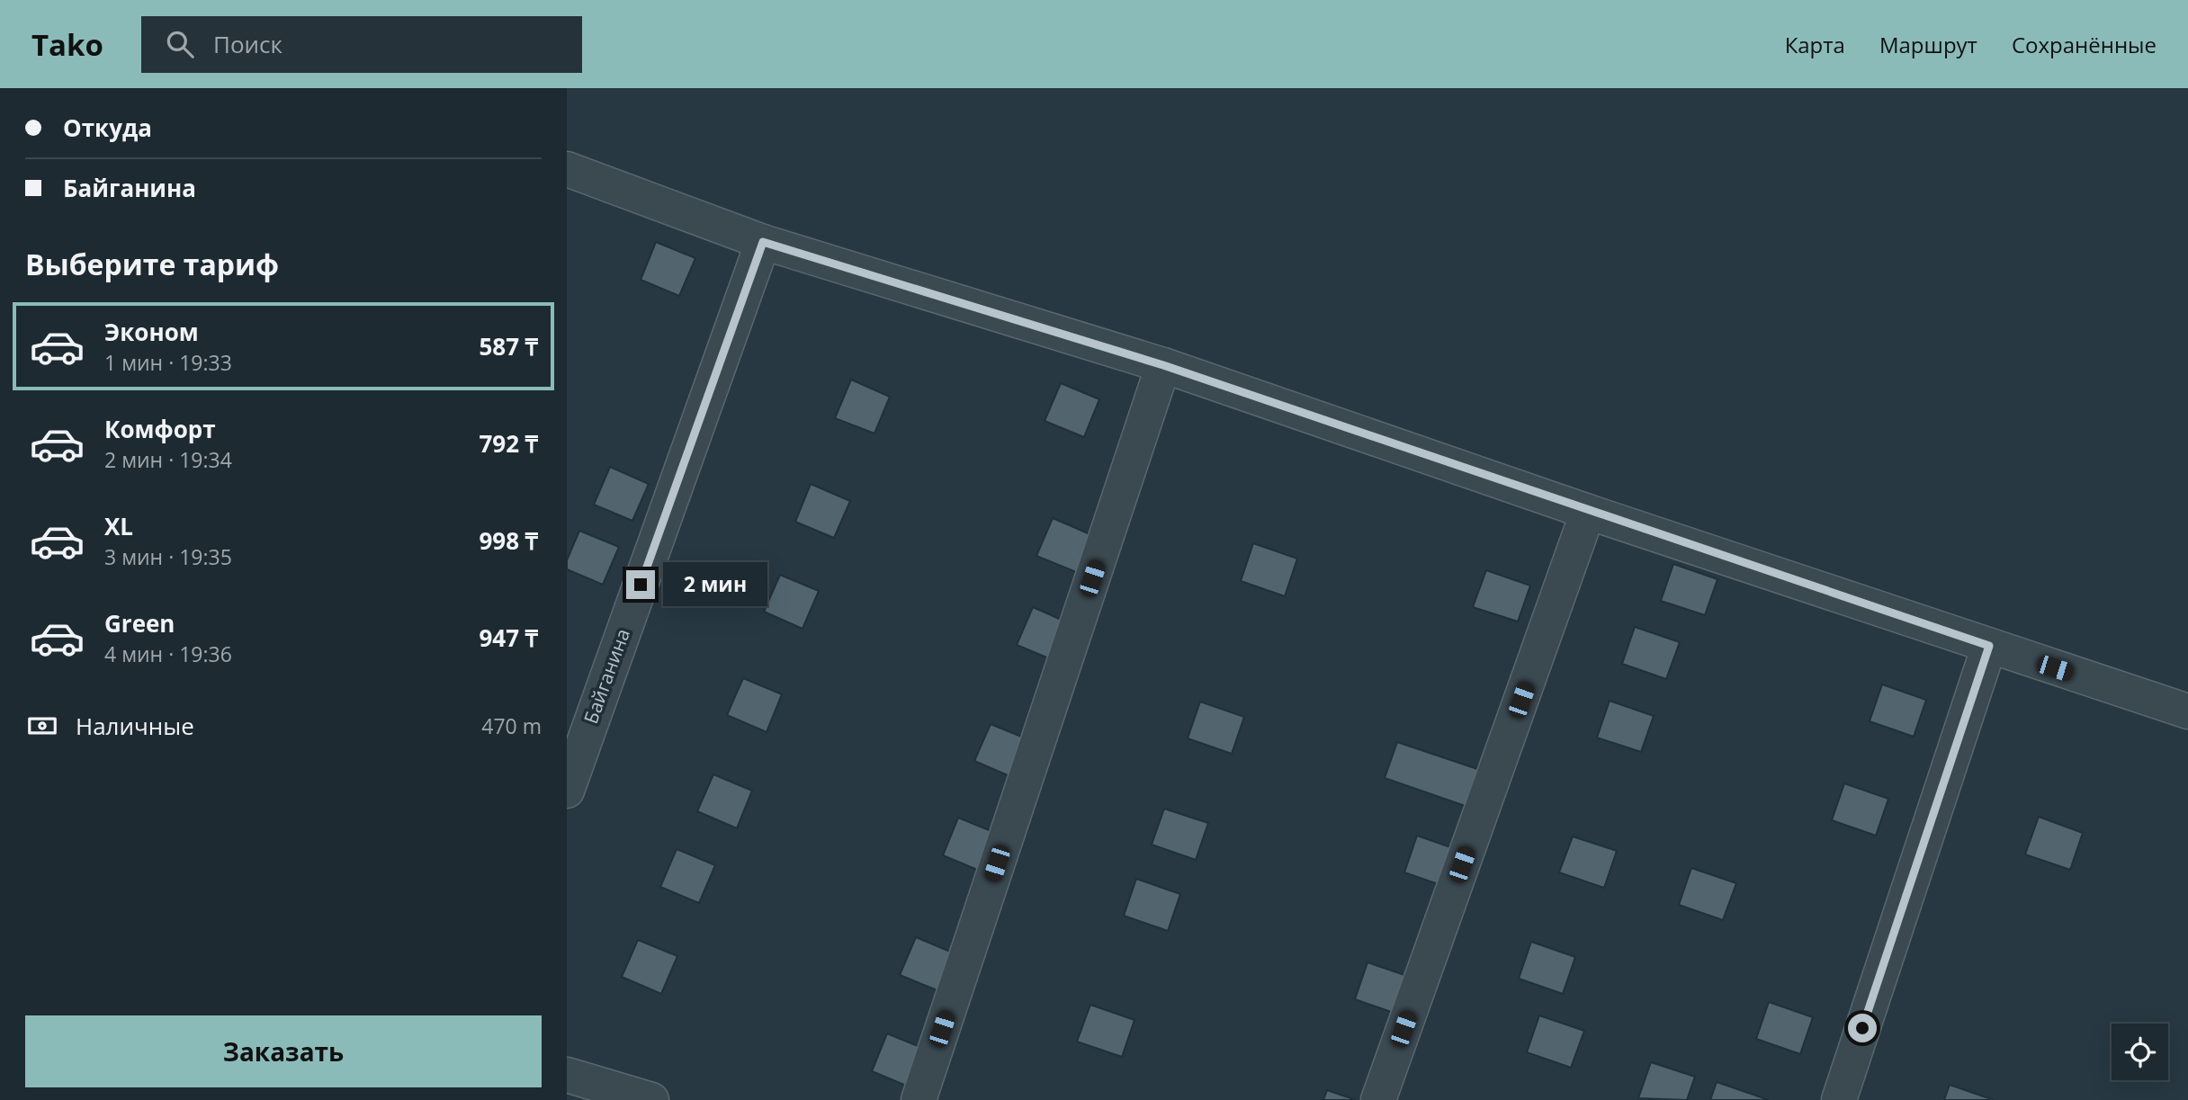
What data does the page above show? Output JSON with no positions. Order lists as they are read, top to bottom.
{
  "streets": {
    "street": ["Байганина"]
  },
  "page": {
    "header": "Tako",
    "search": "Поиск",
    "nav": ["Карта", "Маршрут", "Сохранённые"],
    "banner": ["Откуда", "Байганина"],
    "heading": "Выберите тариф",
    "list": [
      {
        "name": "Эконом",
        "note": "1 мин · 19:33",
        "value": "587 ₸"
      },
      {
        "name": "Комфорт",
        "note": "2 мин · 19:34",
        "value": "792 ₸"
      },
      {
        "name": "XL",
        "note": "3 мин · 19:35",
        "value": "998 ₸"
      },
      {
        "name": "Green",
        "note": "4 мин · 19:36",
        "value": "947 ₸"
      }
    ],
    "bubble": "2 мин",
    "pay": ["Наличные", "470 m"],
    "buttons": "Заказать"
  }
}
